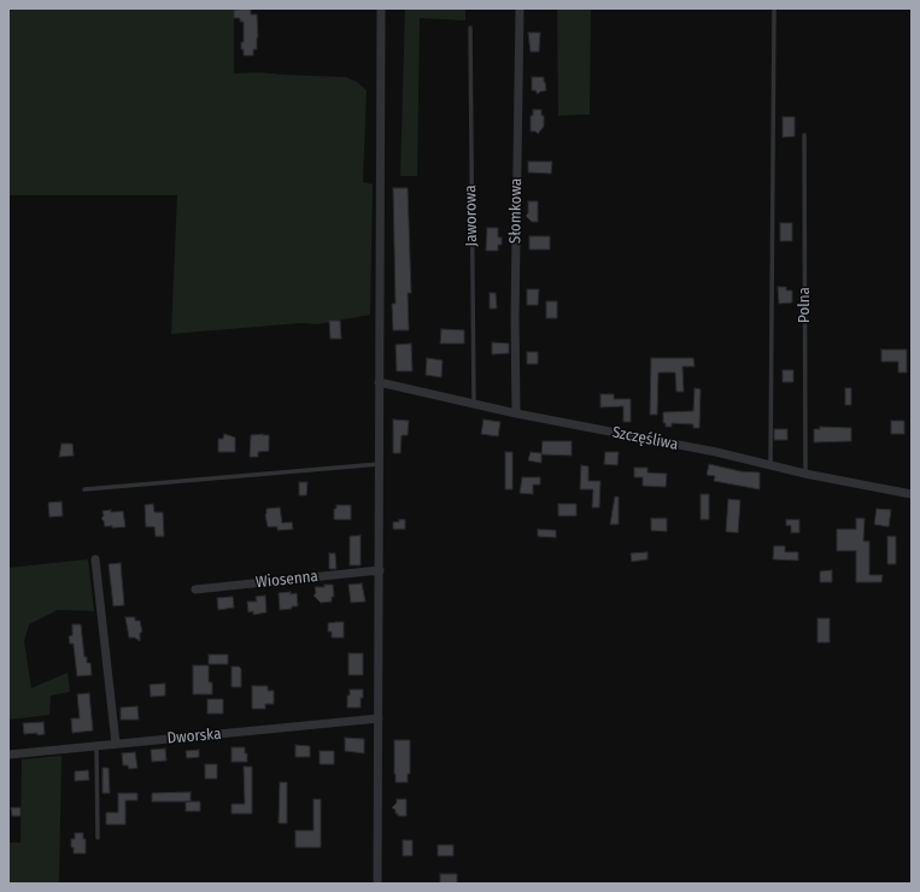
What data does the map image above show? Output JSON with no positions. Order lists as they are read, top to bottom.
{
  "streets": {
    "street": [
      "Słomkowa",
      "Szczęśliwa",
      "Wiosenna",
      "Dworska"
    ],
    "lane": ["Jaworowa", "Polna"]
  },
  "crossings": [
    ["Słomkowa", "Szczęśliwa"],
    ["Jaworowa", "Szczęśliwa"],
    ["Polna", "Szczęśliwa"]
  ]
}
